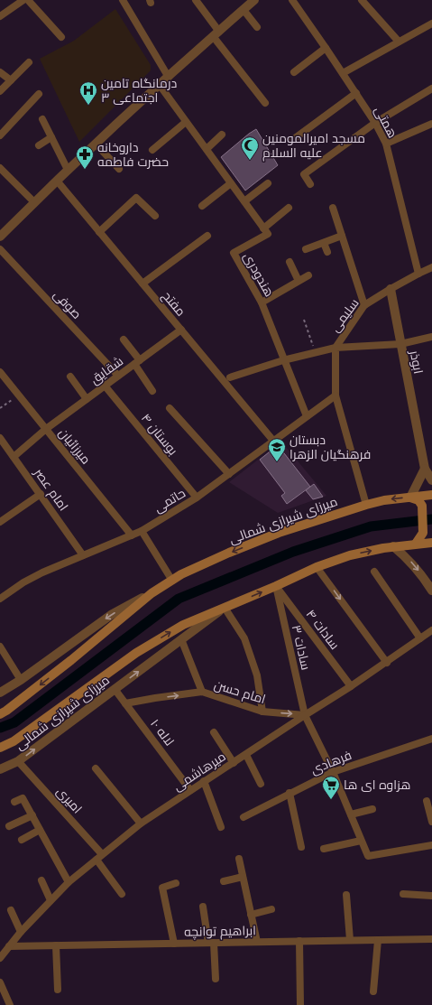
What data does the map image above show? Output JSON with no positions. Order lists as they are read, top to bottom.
{
  "streets": {
    "main road": ["میرزای شیرازی شمالی"],
    "street": [
      "همتی",
      "هندودری",
      "مفتح",
      "صوفی",
      "سلیمی",
      "ابوذر",
      "شقایق",
      "بوستان ۴",
      "میرزائیان",
      "امام عصر",
      "حاتمی",
      "سادات ۴",
      "سادات ۳",
      "امام حسن",
      "لاله ۱۰",
      "فرهادی",
      "میرهاشمی",
      "امیری",
      "ابراهیم توانچه"
    ]
  },
  "crossings": [
    ["همتی", "سلیمی"],
    ["هندودری", "سلیمی"],
    ["هندودری", "حاتمی"],
    ["مفتح", "شقایق"],
    ["مفتح", "حاتمی"],
    ["صوفی", "شقایق"],
    ["سلیمی", "ابوذر"],
    ["شقایق", "بوستان ۴"],
    ["شقایق", "میرزائیان"],
    ["شقایق", "امام عصر"],
    ["بوستان ۴", "حاتمی"],
    ["میرزائیان", "حاتمی"],
    ["امام عصر", "حاتمی"],
    ["میرزای شیرازی شمالی", "سادات ۴"],
    ["میرزای شیرازی شمالی", "سادات ۳"],
    ["میرزای شیرازی شمالی", "لاله ۱۰"],
    ["میرزای شیرازی شمالی", "امیری"],
    ["سادات ۴", "سادات ۳"],
    ["سادات ۴", "میرهاشمی"],
    ["سادات ۳", "امام حسن"],
    ["سادات ۳", "فرهادی"],
    ["سادات ۳", "میرهاشمی"],
    ["امام حسن", "لاله ۱۰"],
    ["امام حسن", "میرهاشمی"],
    ["لاله ۱۰", "میرهاشمی"],
    ["میرهاشمی", "امیری"],
    ["میرهاشمی", "ابراهیم توانچه"]
  ],
  "one_way": ["امام حسن"],
  "places": {
    "hospital": ["درمانگاه تامین اجتماعی ۳"],
    "mosque": ["مسجد امیرالمومنین علیه السلام"],
    "pharmacy": ["داروخانه حضرت فاطمه"],
    "school or university": ["دبستان فرهنگیان الزهرا"],
    "supermarket": ["هزاوه ای ها"]
  }
}
